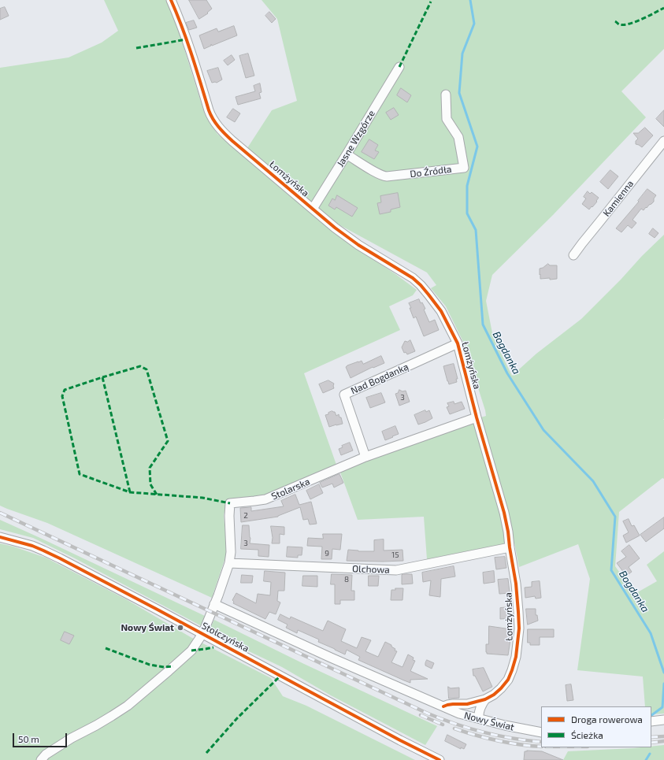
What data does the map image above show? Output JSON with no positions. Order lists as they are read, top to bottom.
{
  "streets": {
    "street": [
      "Jasne Wzgórze",
      "Do Źródła",
      "Łomżyńska",
      "Kamienna",
      "Nad Bogdanką",
      "Stolarska",
      "Olchowa",
      "Stołczyńska",
      "Nowy Świat"
    ]
  },
  "crossings": [
    ["Jasne Wzgórze", "Do Źródła"],
    ["Jasne Wzgórze", "Łomżyńska"],
    ["Łomżyńska", "Nad Bogdanką"],
    ["Łomżyńska", "Stolarska"],
    ["Łomżyńska", "Olchowa"],
    ["Łomżyńska", "Nowy Świat"],
    ["Nad Bogdanką", "Stolarska"],
    ["Stolarska", "Olchowa"],
    ["Stolarska", "Stołczyńska"],
    ["Stolarska", "Nowy Świat"]
  ],
  "water": ["Bogdanka"],
  "places": ["Nowy Świat"],
  "house_numbers": [
    "3",
    "2",
    "3",
    "9",
    "15",
    "8"
  ],
  "legend": ["Droga rowerowa", "Ścieżka"],
  "scale_bar": "50 m"
}
